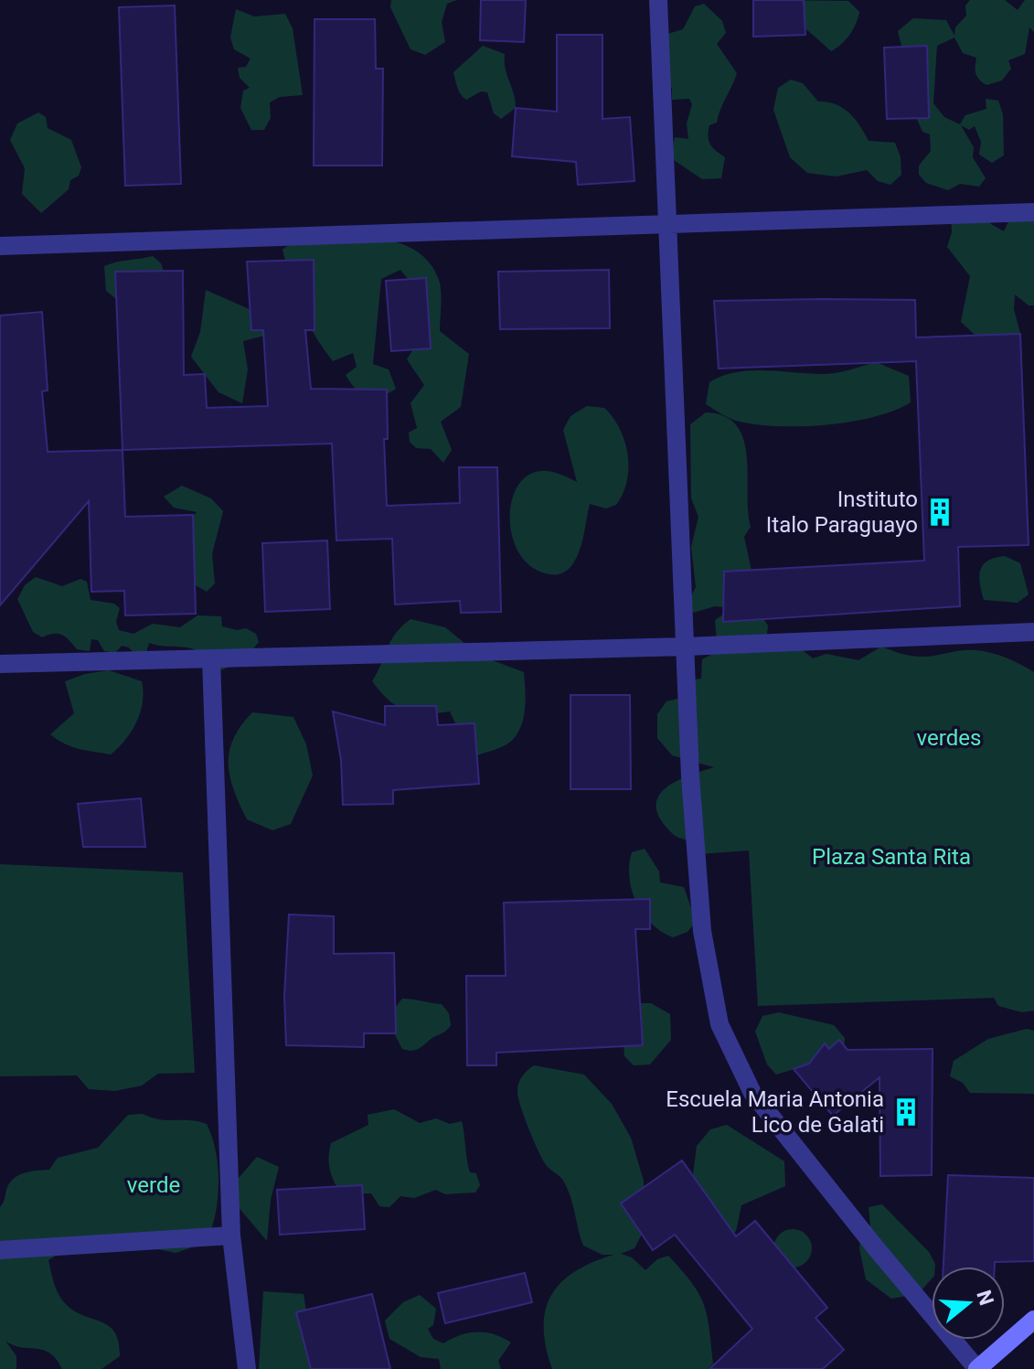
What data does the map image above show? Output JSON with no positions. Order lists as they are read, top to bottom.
{
  "parks": ["verdes", "Plaza Santa Rita", "verde"],
  "places": {
    "building": ["Instituto Italo Paraguayo", "Escuela Maria Antonia Lico de Galati"]
  },
  "north": "right"
}
